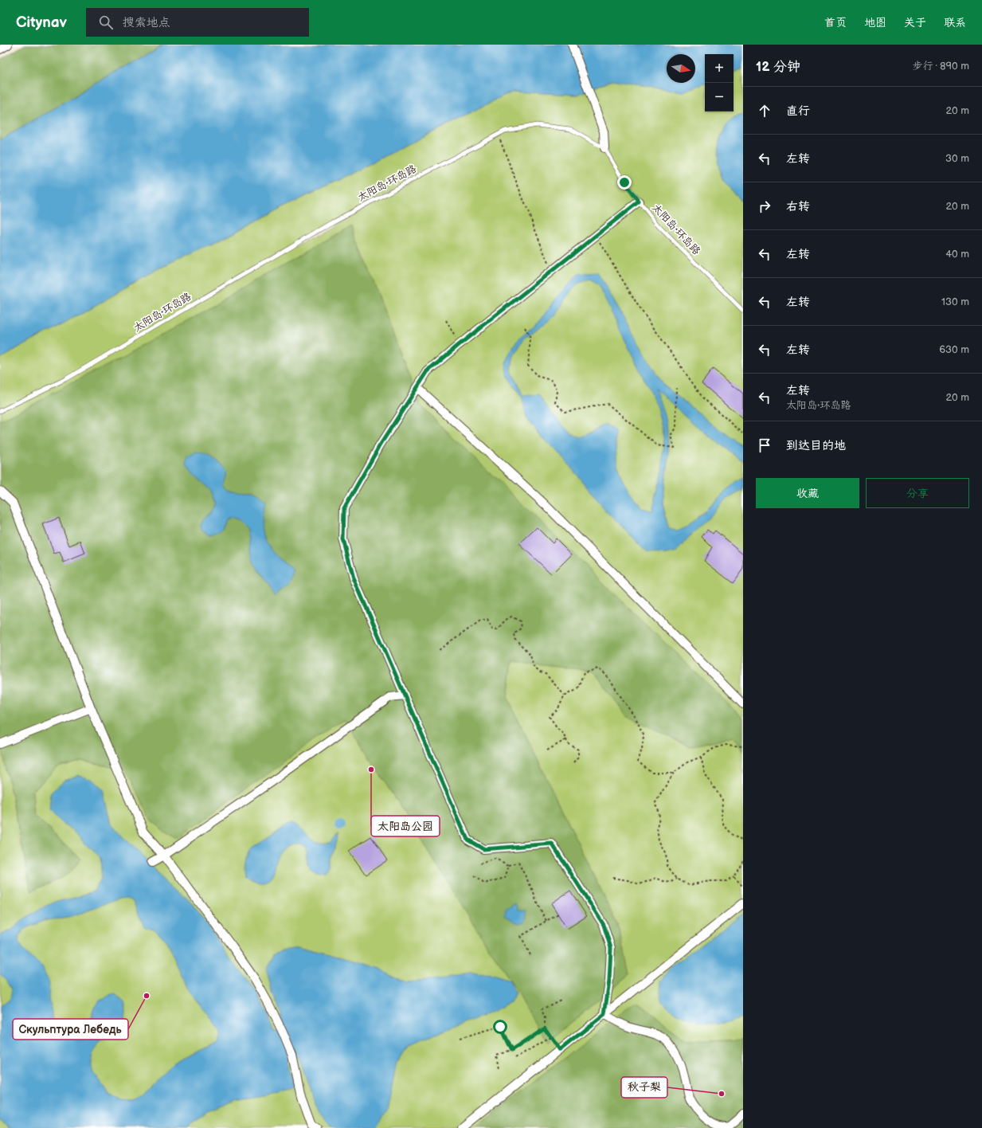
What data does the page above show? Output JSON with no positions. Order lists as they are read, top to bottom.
{
  "streets": {
    "lane": ["太阳岛•环岛路"]
  },
  "places": ["太阳岛公园", "Скульптура Лебедь", "秋子梨"],
  "north": "right",
  "page": {
    "header": "Citynav",
    "search": "搜索地点",
    "nav": [
      "首页",
      "地图",
      "关于",
      "联系"
    ],
    "heading": ["12 分钟", "步行 · 890 m"],
    "map_buttons": ["+", "−"],
    "list": [
      ["直行", "20 m"],
      ["左转", "30 m"],
      ["右转", "20 m"],
      ["左转", "40 m"],
      ["左转", "130 m"],
      ["左转", "630 m"],
      ["左转", "太阳岛•环岛路", "20 m"],
      "到达目的地"
    ],
    "buttons": ["收藏", "分享"]
  }
}
